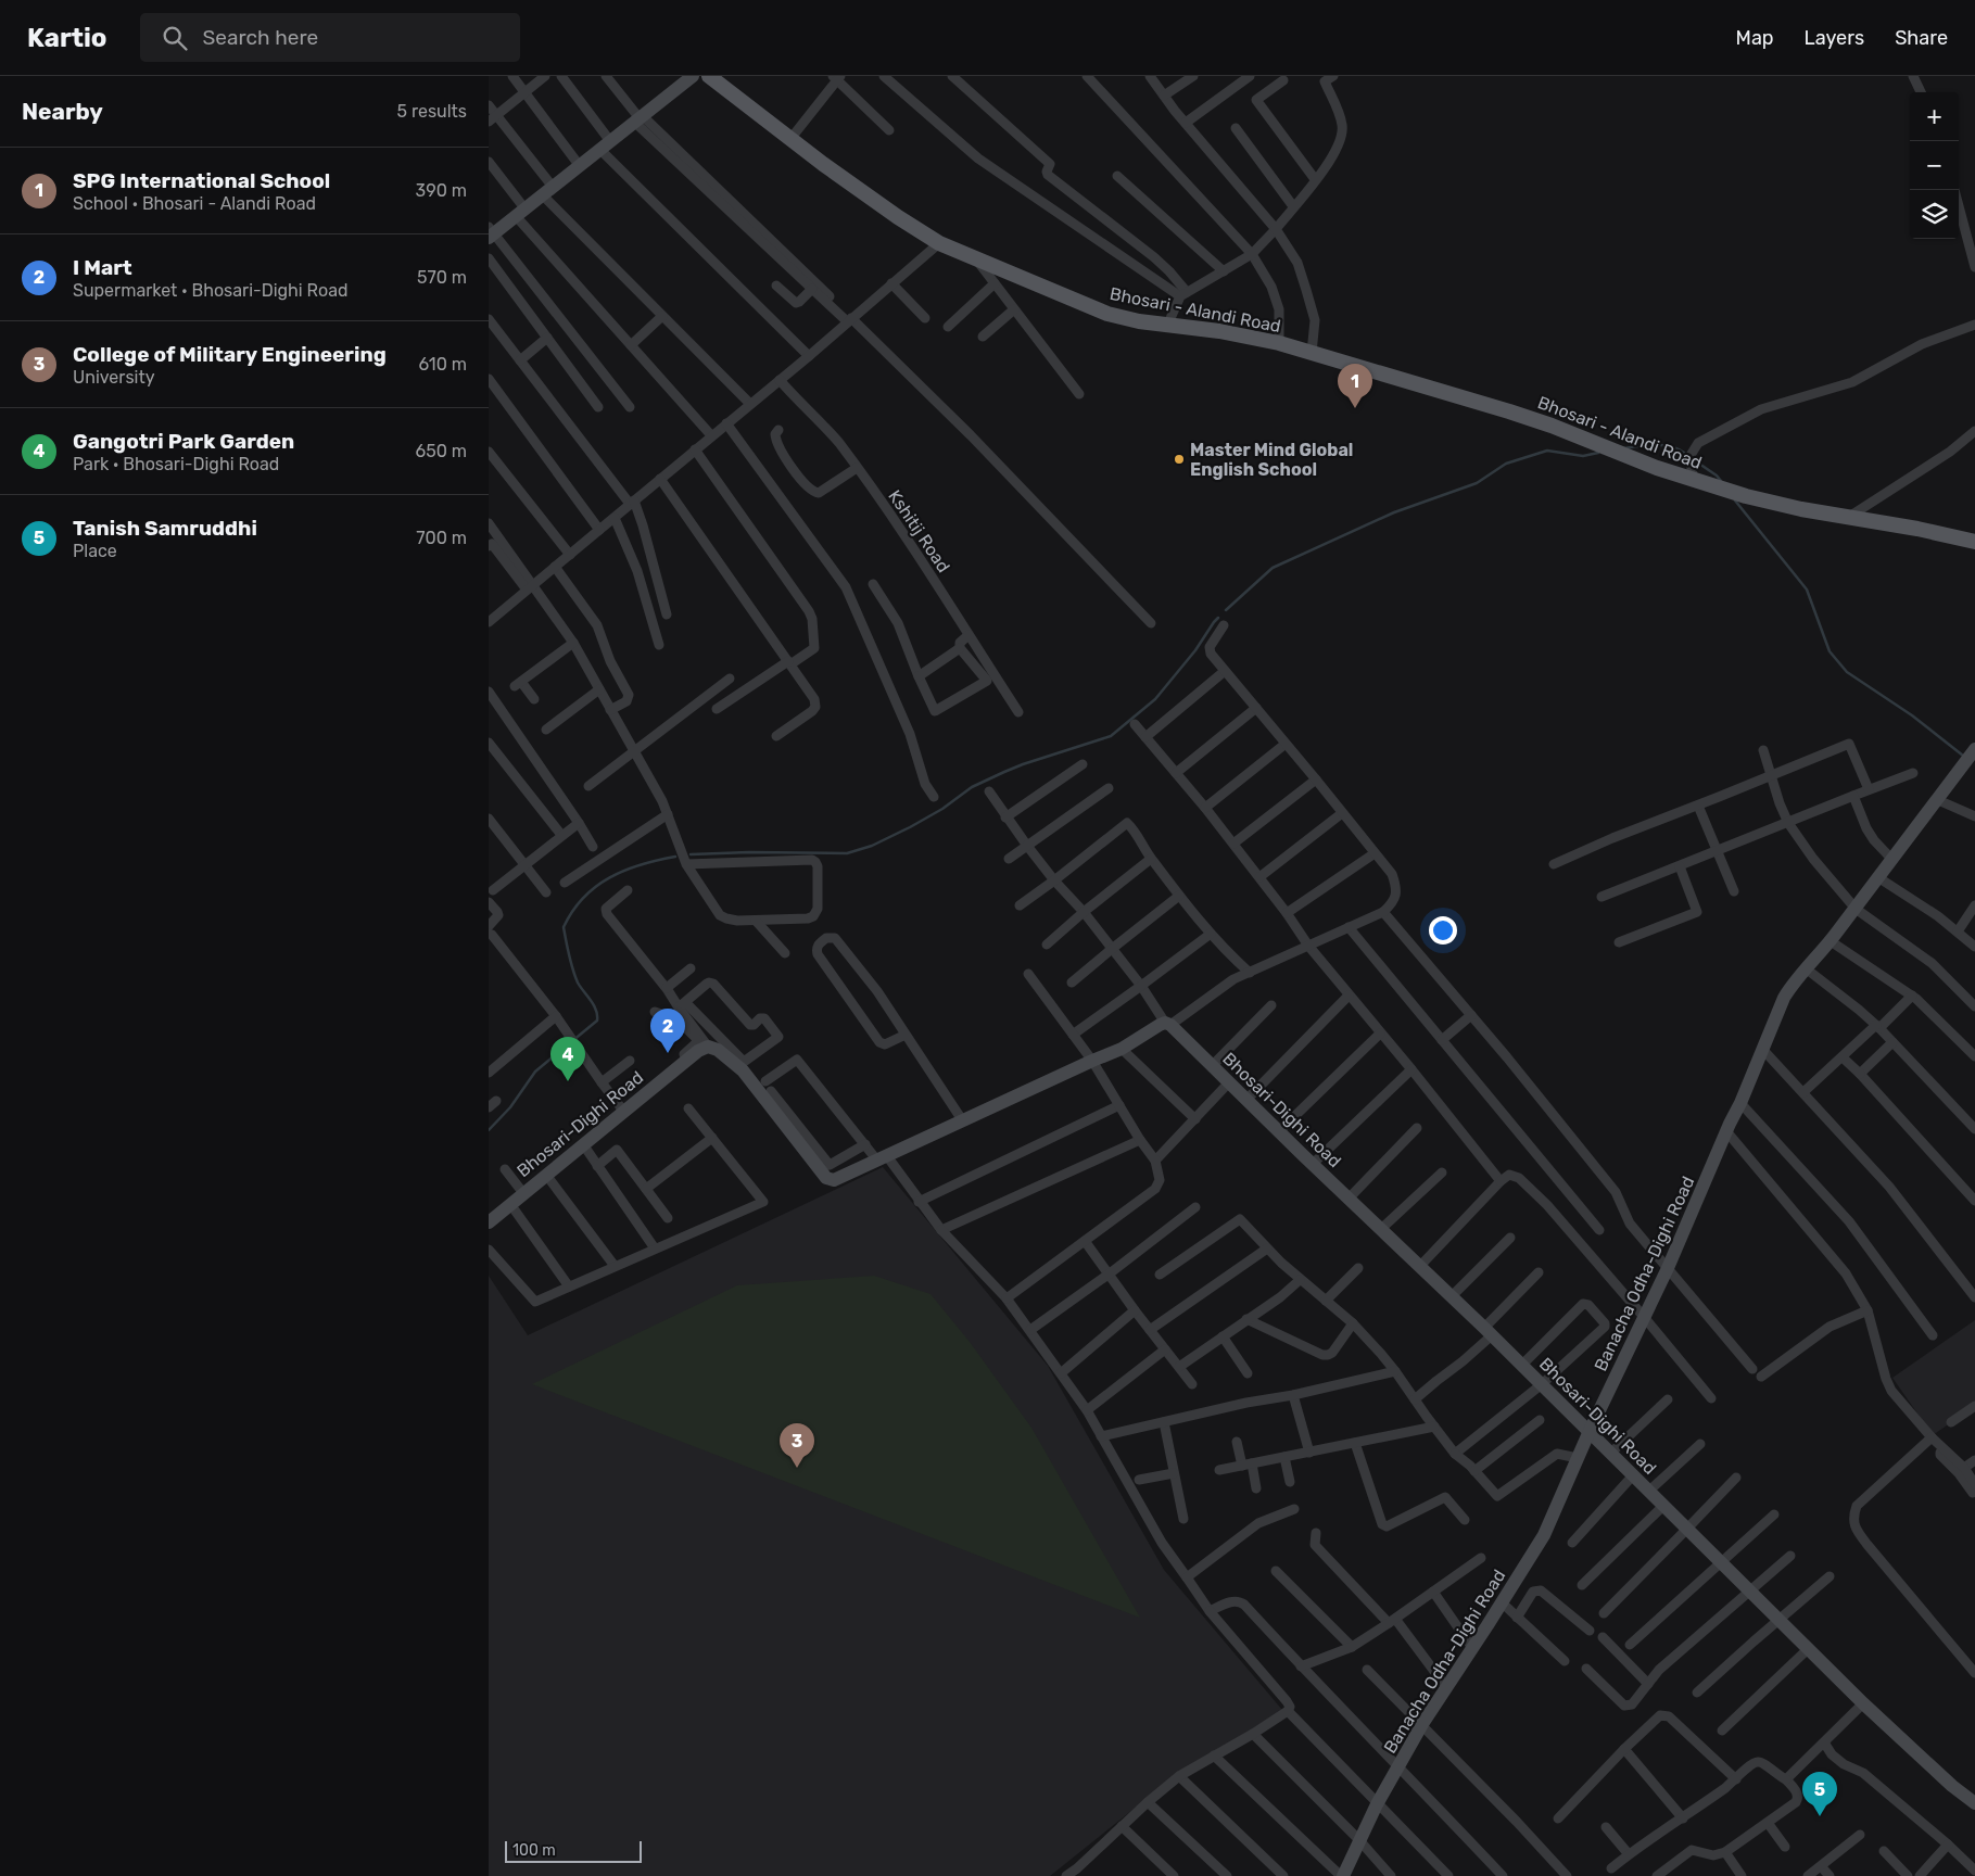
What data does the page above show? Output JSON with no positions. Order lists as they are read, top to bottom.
{
  "streets": {
    "main road": ["Bhosari - Alandi Road"],
    "street": ["Kshitij Road", "Bhosari-Dighi Road", "Banacha Odha-Dighi Road"]
  },
  "crossings": [
    ["Bhosari-Dighi Road", "Banacha Odha-Dighi Road"]
  ],
  "places": ["Master Mind Global English School"],
  "scale_bar": "100 m",
  "page": {
    "header": "Kartio",
    "search": "Search here",
    "nav": ["Map", "Layers", "Share"],
    "heading": ["Nearby", "5 results"],
    "map_buttons": ["+", "−"],
    "list": [
      {
        "mark": "1",
        "name": "SPG International School",
        "note": "School · Bhosari - Alandi Road",
        "value": "390 m"
      },
      {
        "mark": "2",
        "name": "I Mart",
        "note": "Supermarket · Bhosari-Dighi Road",
        "value": "570 m"
      },
      {
        "mark": "3",
        "name": "College of Military Engineering",
        "note": "University",
        "value": "610 m"
      },
      {
        "mark": "4",
        "name": "Gangotri Park Garden",
        "note": "Park · Bhosari-Dighi Road",
        "value": "650 m"
      },
      {
        "mark": "5",
        "name": "Tanish Samruddhi",
        "note": "Place",
        "value": "700 m"
      }
    ],
    "pins": [
      "1",
      "2",
      "4",
      "3",
      "5"
    ],
    "scale": "100 m"
  }
}
